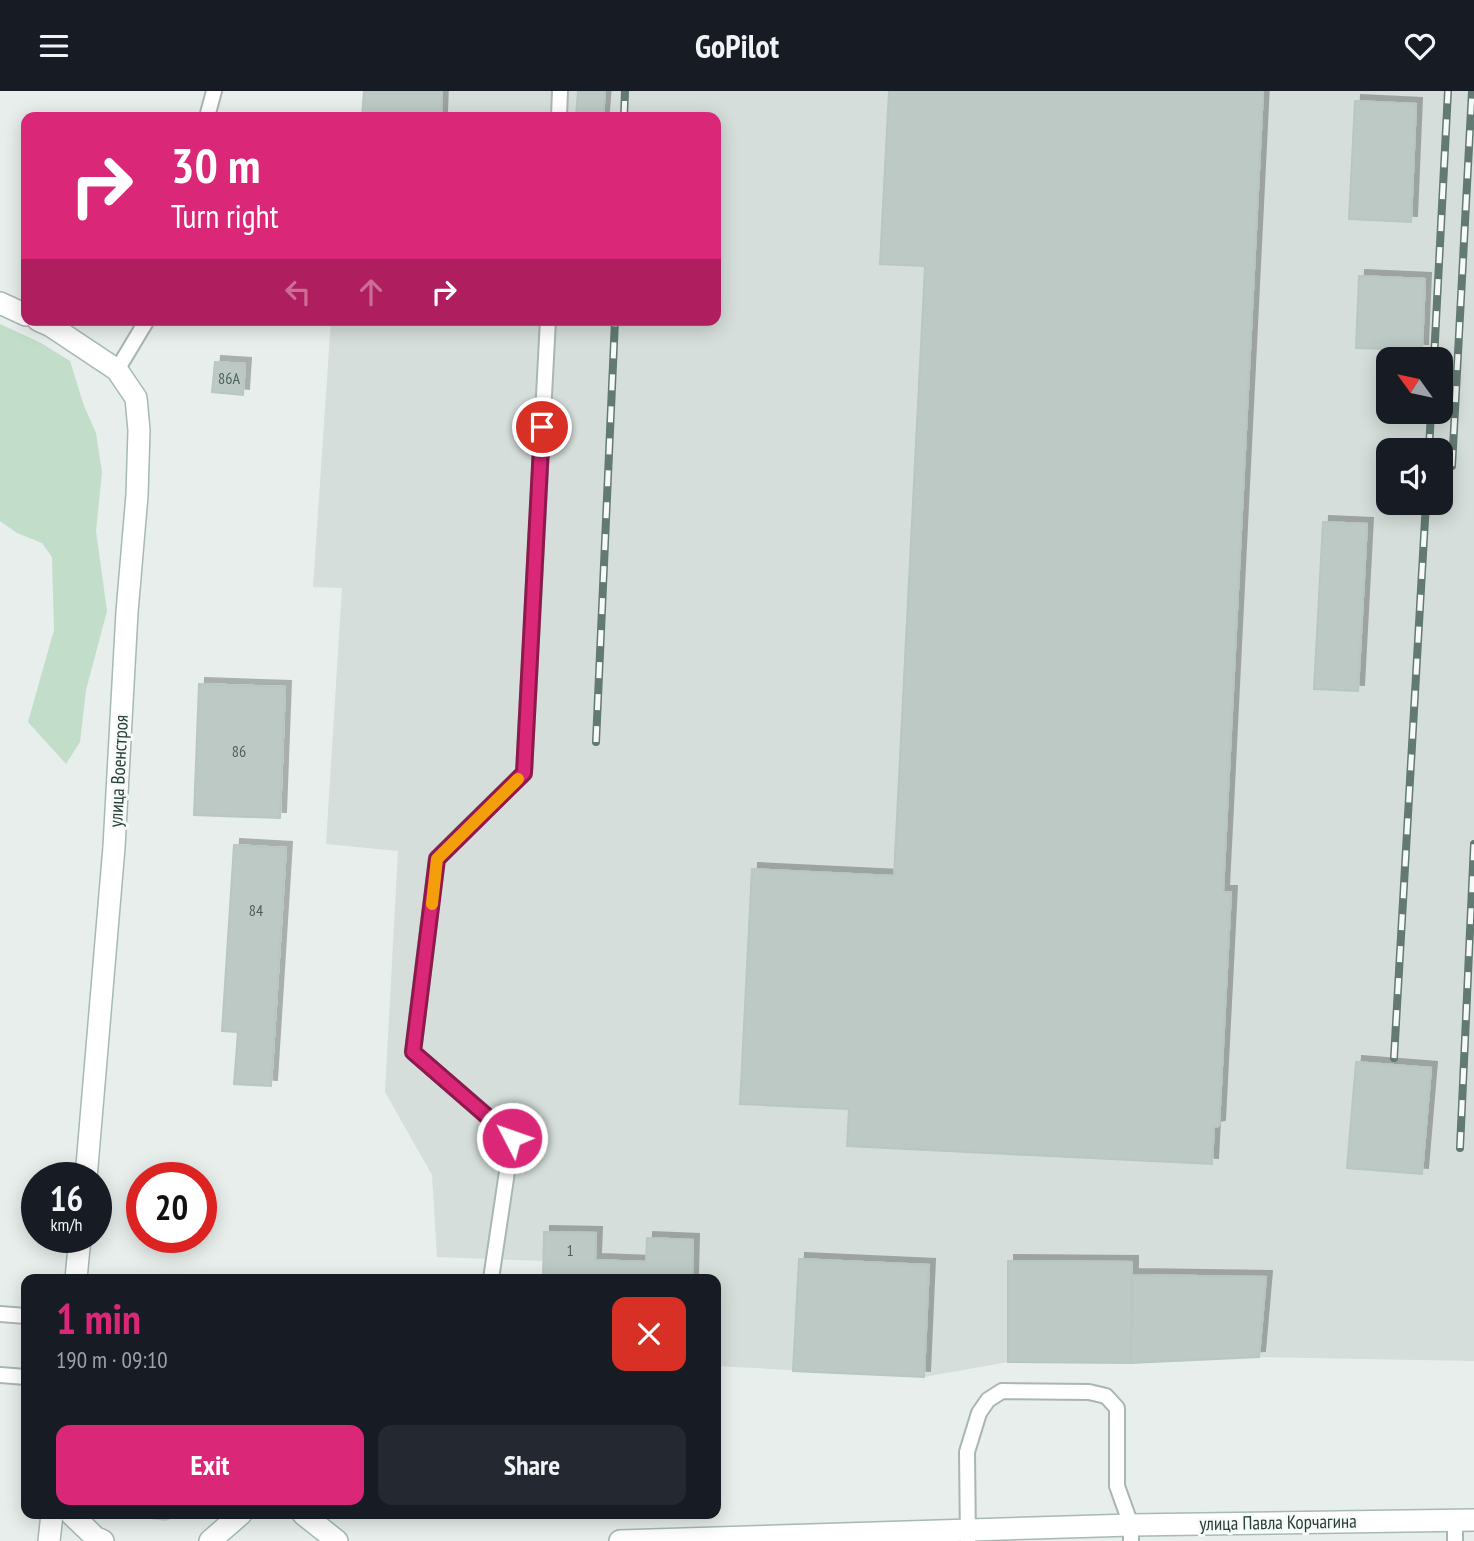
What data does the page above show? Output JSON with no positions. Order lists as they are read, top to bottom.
{
  "streets": {
    "street": ["улица Военстроя", "улица Павла Корчагина"]
  },
  "house_numbers": [
    "86А",
    "86",
    "84",
    "1"
  ],
  "north": "top left",
  "page": {
    "header": "GoPilot",
    "turn": ["30 m", "Turn right"],
    "speed": "16 km/h",
    "limit": "20",
    "heading": ["1 min", "190 m · 09:10"],
    "buttons": ["Exit", "Share"]
  }
}
